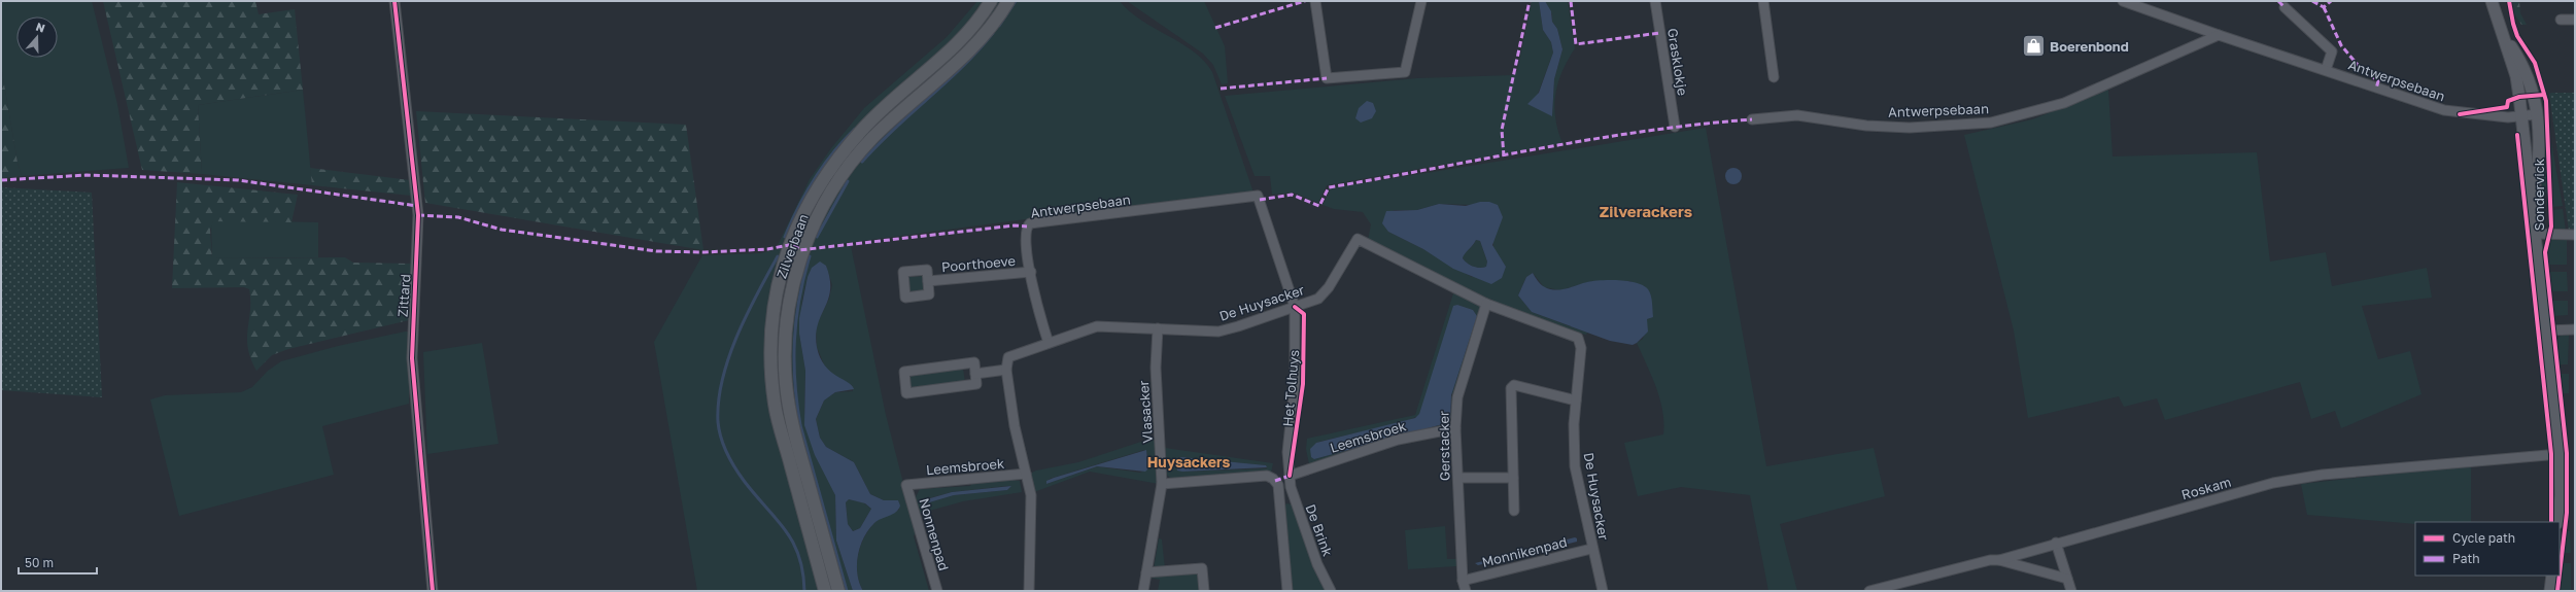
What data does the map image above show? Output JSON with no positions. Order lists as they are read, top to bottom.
{
  "streets": {
    "main road": ["Zilverbaan"],
    "street": [
      "Grasklokje",
      "Antwerpsebaan",
      "Sondervick",
      "Poorthoeve",
      "Zittard",
      "De Huysacker",
      "Het Tolhuys",
      "Vlasacker",
      "Leemsbroek",
      "Gerstacker",
      "Roskam",
      "De Brink",
      "Nonnenpad",
      "Monnikenpad"
    ]
  },
  "crossings": [
    ["Antwerpsebaan", "Sondervick"],
    ["Antwerpsebaan", "Poorthoeve"],
    ["Antwerpsebaan", "De Huysacker"],
    ["Antwerpsebaan", "Het Tolhuys"],
    ["Sondervick", "Roskam"],
    ["De Huysacker", "Het Tolhuys"],
    ["De Huysacker", "Vlasacker"],
    ["De Huysacker", "Gerstacker"],
    ["De Huysacker", "Monnikenpad"],
    ["Het Tolhuys", "Leemsbroek"],
    ["Het Tolhuys", "De Brink"],
    ["Leemsbroek", "Gerstacker"],
    ["Leemsbroek", "De Brink"],
    ["Leemsbroek", "Nonnenpad"],
    ["Gerstacker", "Monnikenpad"]
  ],
  "districts": ["Zilverackers", "Huysackers"],
  "places": {
    "shop": ["Boerenbond"]
  },
  "legend": ["Cycle path", "Path"],
  "scale_bar": "50 m",
  "north": "top"
}
